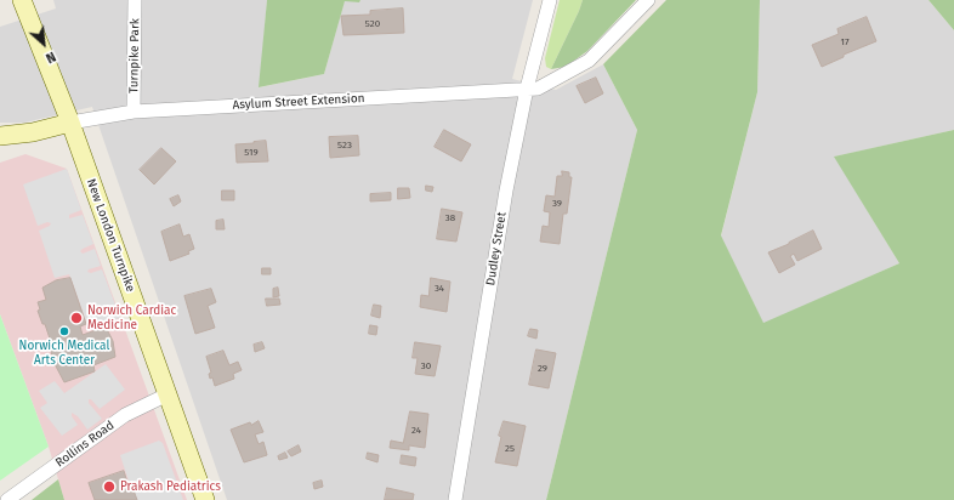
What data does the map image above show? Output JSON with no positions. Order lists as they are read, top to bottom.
{
  "streets": {
    "main road": ["New London Turnpike"],
    "street": [
      "Turnpike Park",
      "Asylum Street Extension",
      "Dudley Street",
      "Rollins Road"
    ]
  },
  "crossings": [
    ["Turnpike Park", "Asylum Street Extension"],
    ["Asylum Street Extension", "New London Turnpike"],
    ["Asylum Street Extension", "Dudley Street"],
    ["New London Turnpike", "Rollins Road"]
  ],
  "places": ["Norwich Cardiac Medicine", "Norwich Medical Arts Center", "Prakash Pediatrics"],
  "house_numbers": [
    "520",
    "17",
    "523",
    "519",
    "39",
    "38",
    "34",
    "30",
    "29",
    "24",
    "25"
  ],
  "north": "bottom right"
}
